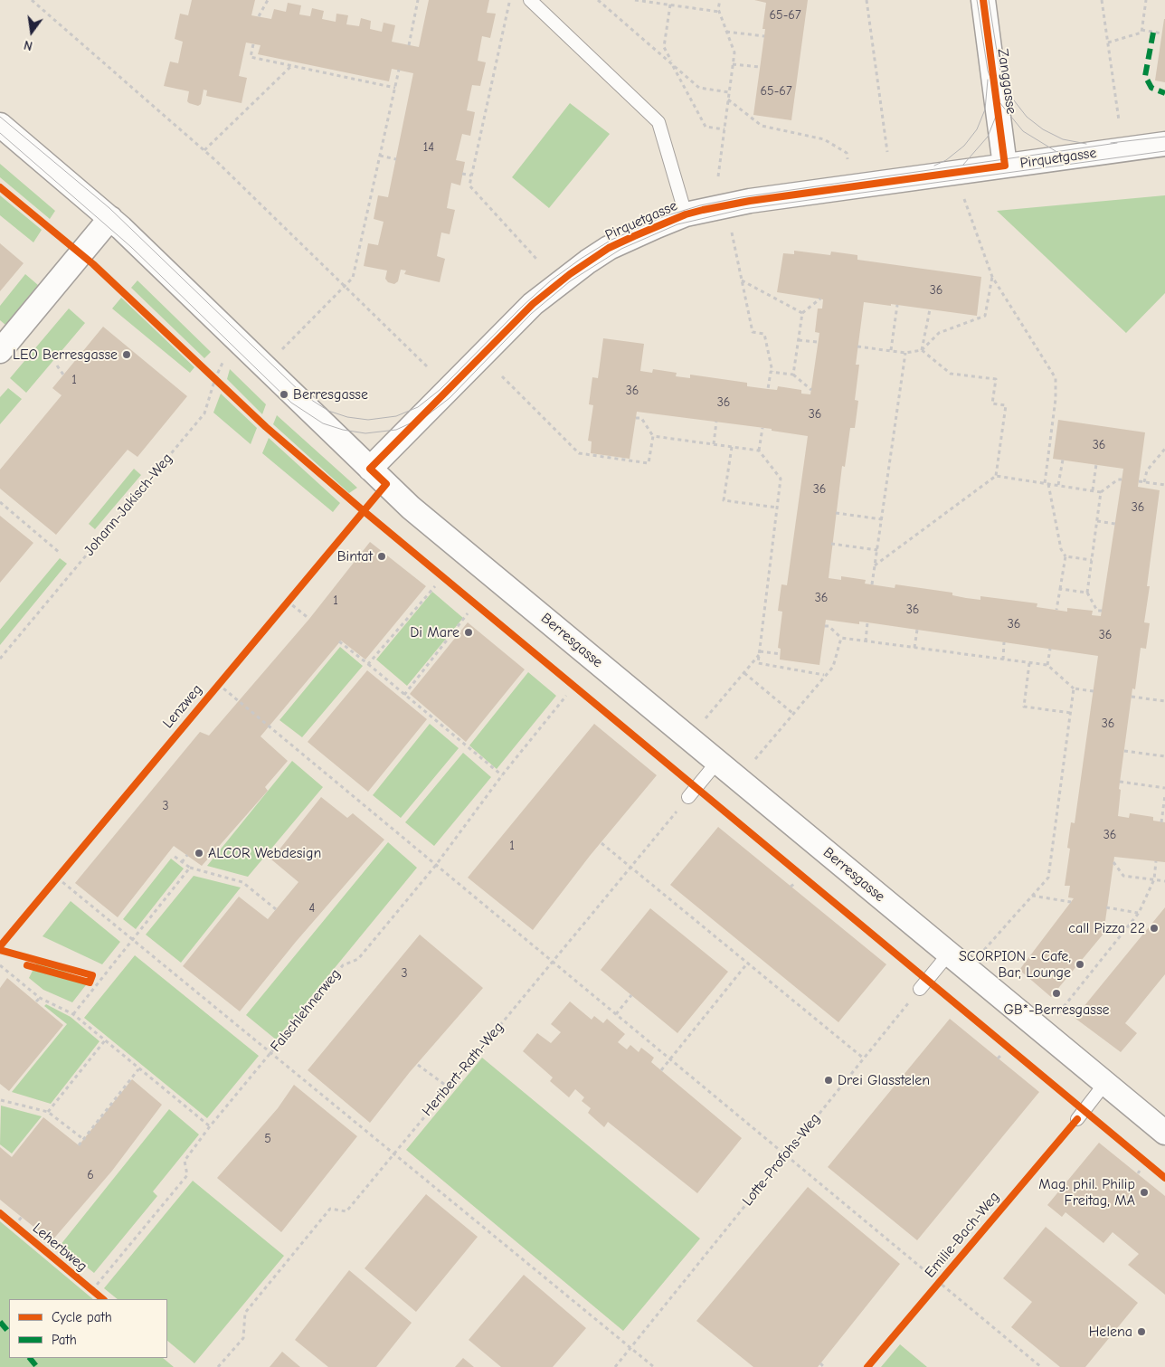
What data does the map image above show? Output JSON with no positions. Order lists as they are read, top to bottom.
{
  "streets": {
    "street": ["Zanggasse", "Pirquetgasse", "Berresgasse"],
    "path": [
      "Johann-Jakisch-Weg",
      "Falschlehnerweg",
      "Heribert-Rath-Weg",
      "Lotte-Profohs-Weg"
    ],
    "cycle path": ["Lenzweg", "Emilie-Bach-Weg", "Leherbweg"]
  },
  "crossings": [
    ["Zanggasse", "Pirquetgasse"],
    ["Pirquetgasse", "Berresgasse"],
    ["Johann-Jakisch-Weg", "Berresgasse"],
    ["Falschlehnerweg", "Leherbweg"]
  ],
  "places": [
    "LEO Berresgasse",
    "Berresgasse",
    "Bintat",
    "Di Mare",
    "ALCOR Webdesign",
    "call Pizza 22",
    "SCORPION - Cafe, Bar, Lounge",
    "GB*-Berresgasse",
    "Drei Glasstelen",
    "Mag. phil. Philip Freitag, MA",
    "Helena"
  ],
  "house_numbers": [
    "65-67",
    "65-67",
    "14",
    "36",
    "1",
    "36",
    "36",
    "36",
    "36",
    "36",
    "36",
    "36",
    "1",
    "36",
    "36",
    "36",
    "36",
    "3",
    "36",
    "1",
    "4",
    "3",
    "5",
    "6"
  ],
  "legend": ["Cycle path", "Path"],
  "north": "bottom"
}
